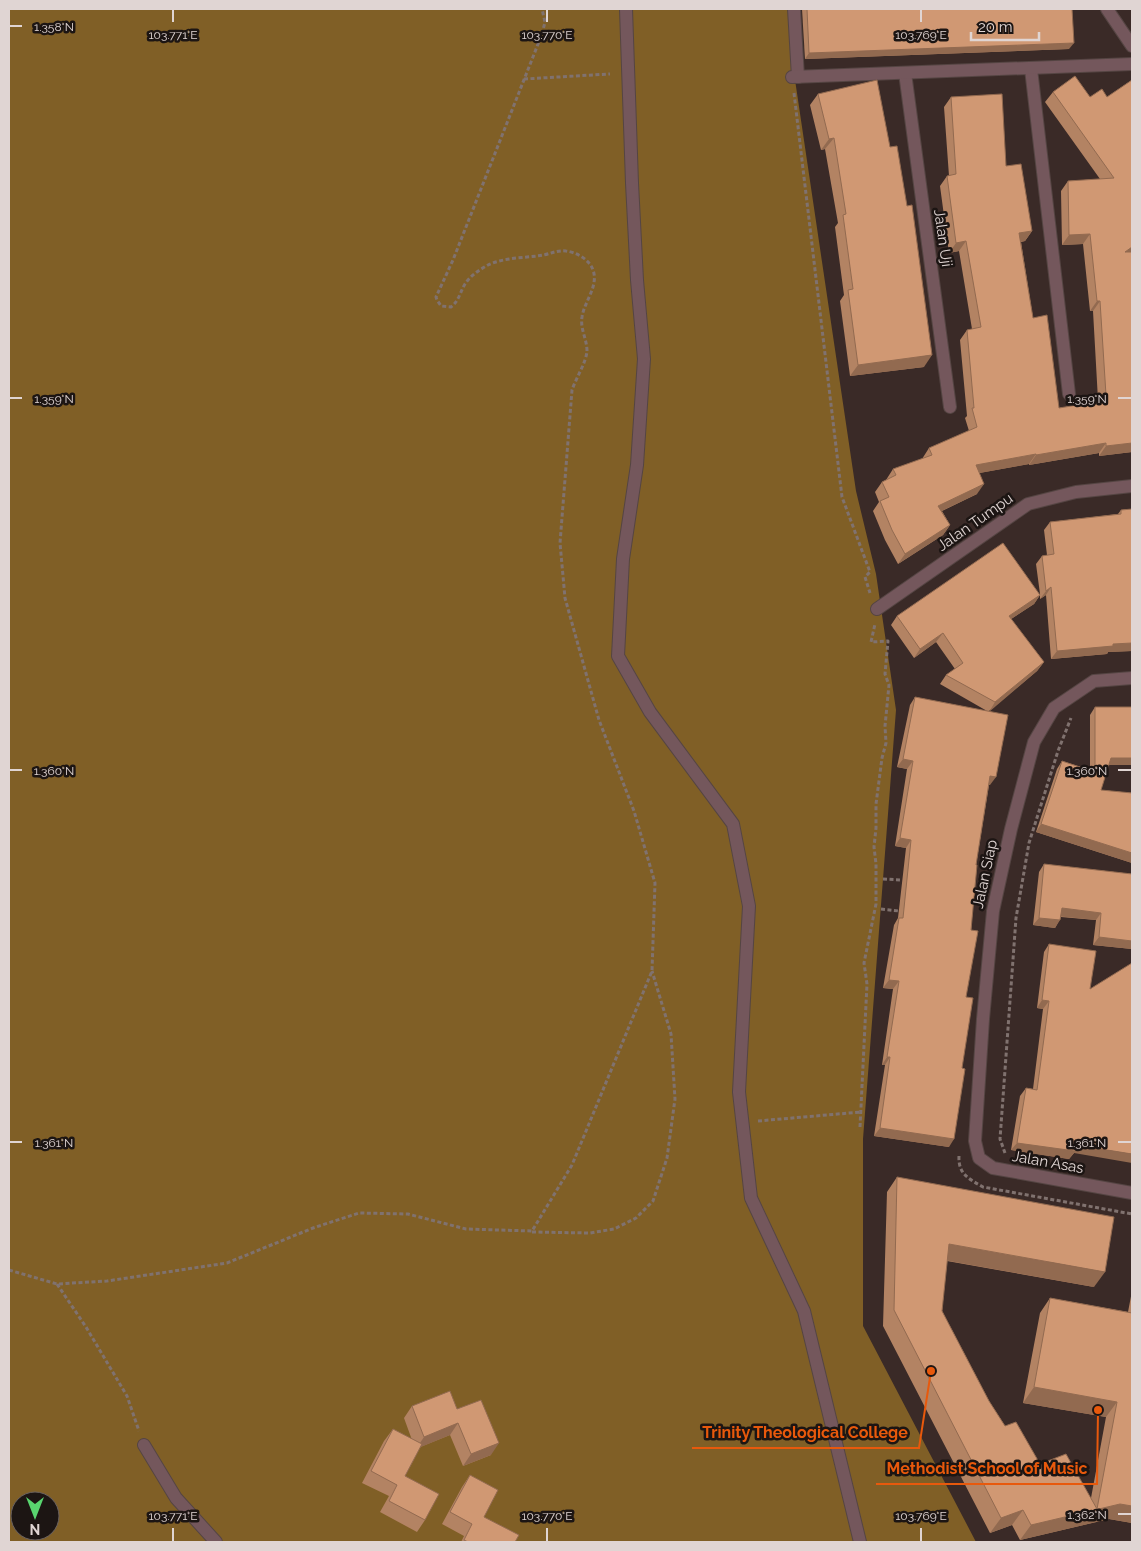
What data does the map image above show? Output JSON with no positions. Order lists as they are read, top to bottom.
{
  "streets": {
    "street": [
      "Jalan Uji",
      "Jalan Tumpu",
      "Jalan Siap",
      "Jalan Asas"
    ]
  },
  "crossings": [
    ["Jalan Siap", "Jalan Asas"]
  ],
  "places": ["Trinity Theological College", "Methodist School of Music"],
  "scale_bar": "20 m",
  "north": "bottom",
  "coordinates": [
    "1.358°N",
    "103.771°E",
    "103.770°E",
    "103.769°E",
    "1.359°N",
    "1.360°N",
    "1.361°N",
    "1.362°N"
  ]
}
